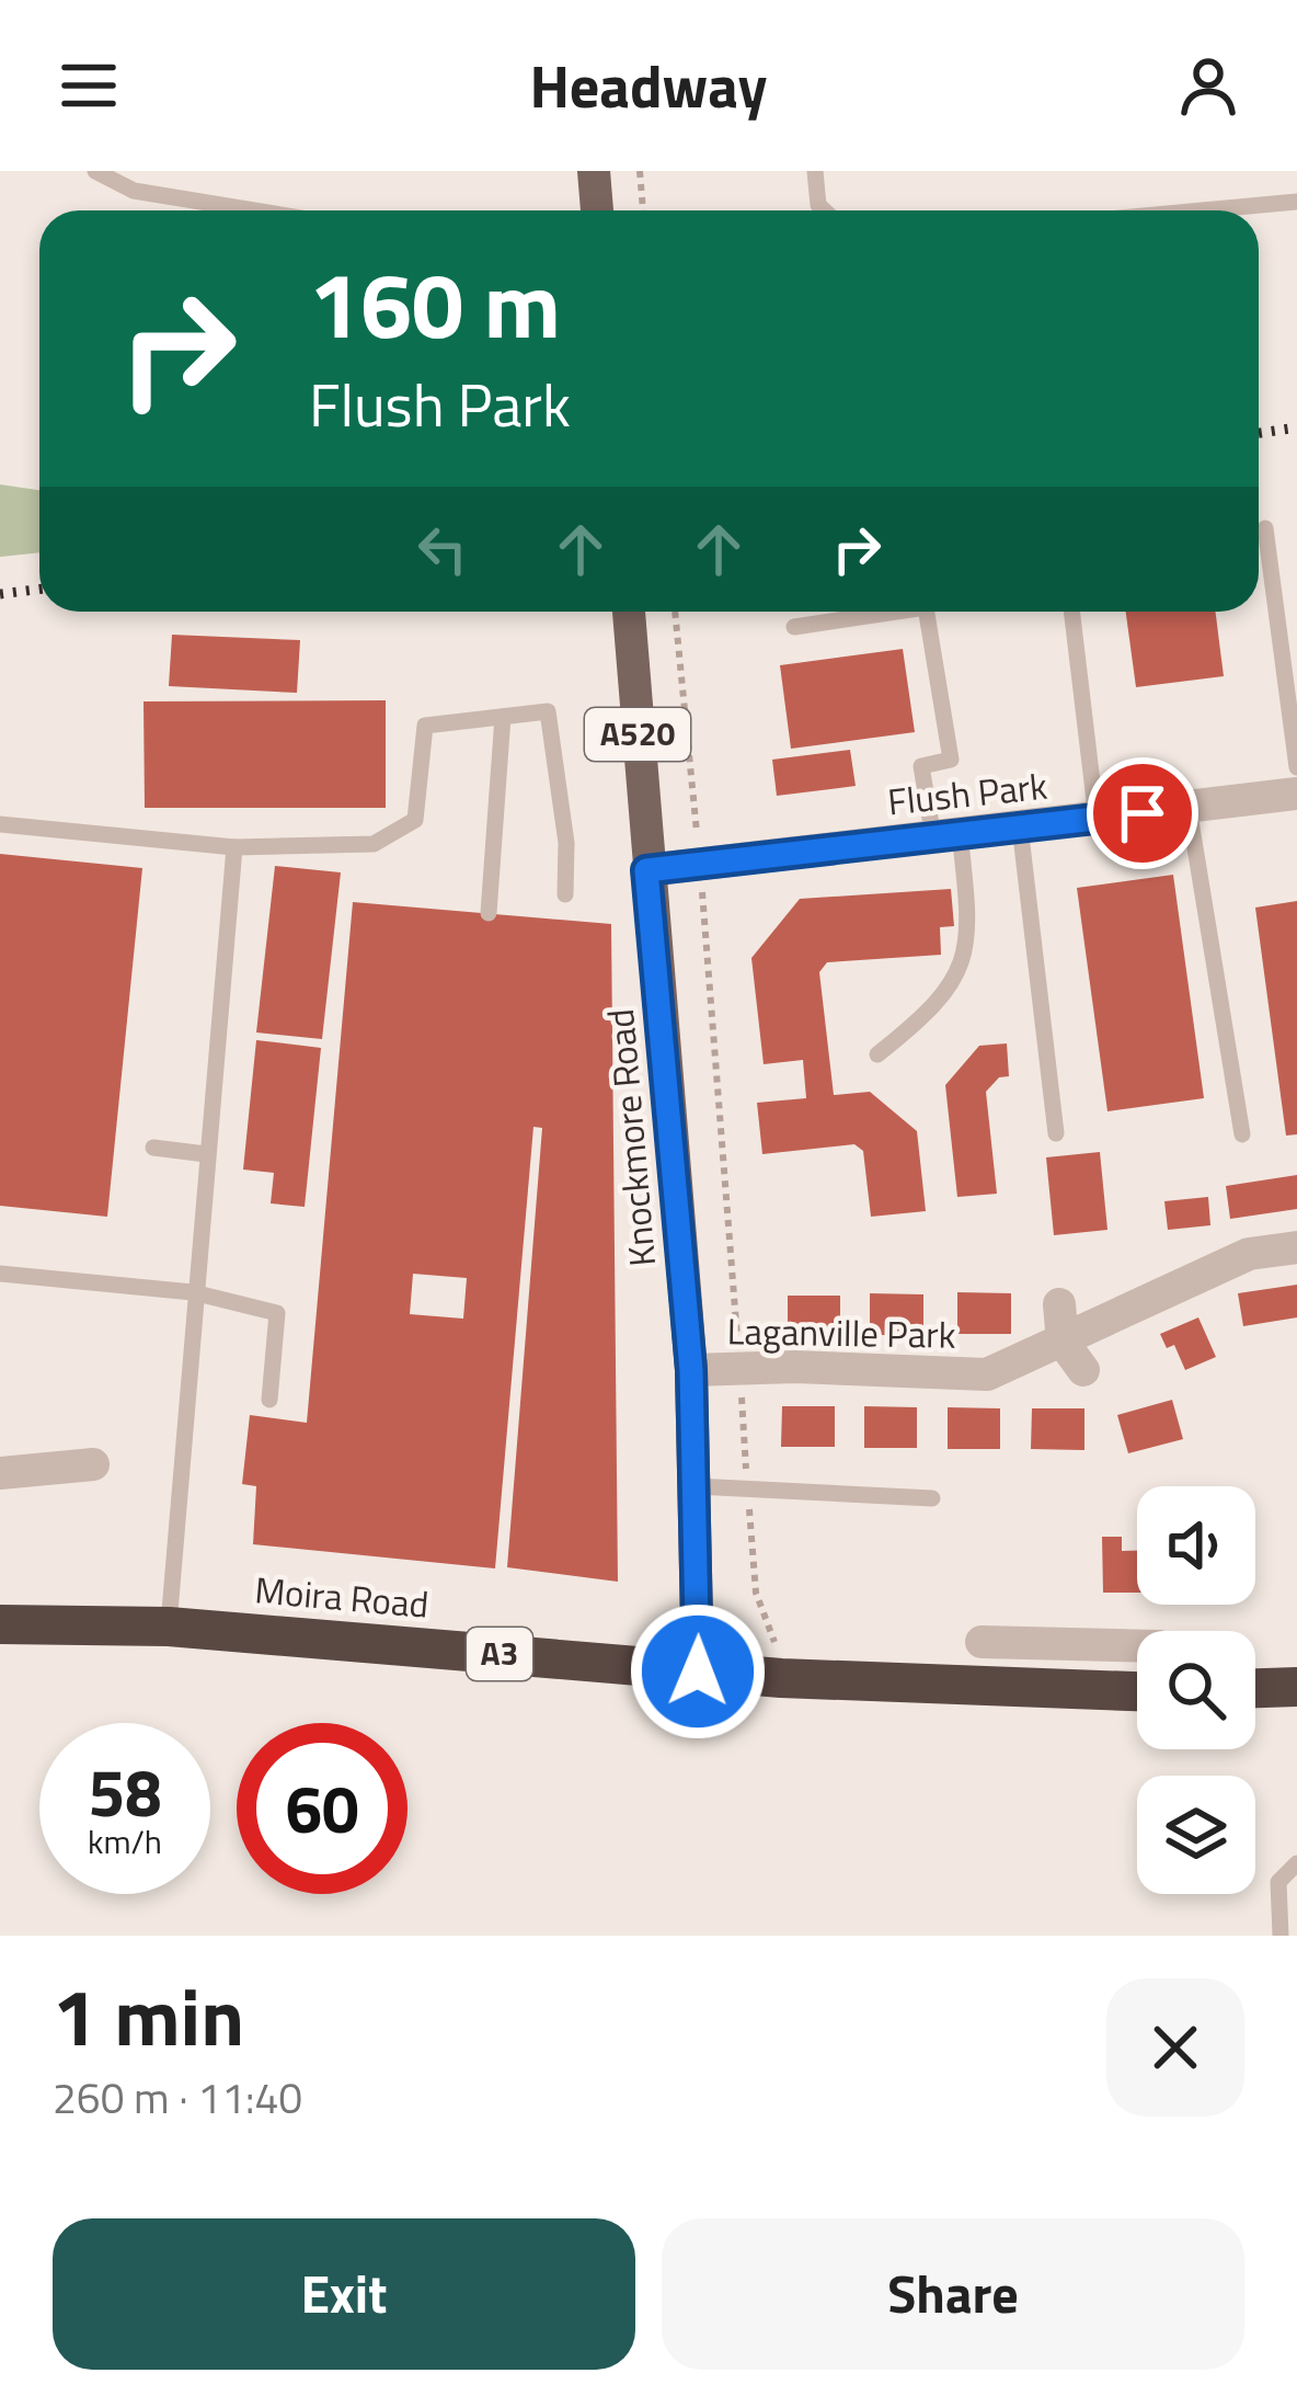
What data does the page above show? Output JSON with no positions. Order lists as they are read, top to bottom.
{
  "streets": {
    "highway": ["Moira Road", "A3"],
    "main road": ["A520", "Knockmore Road"],
    "street": ["Flush Park", "Laganville Park"]
  },
  "crossings": [
    ["Flush Park", "Knockmore Road"],
    ["Knockmore Road", "Laganville Park"],
    ["Knockmore Road", "Moira Road"]
  ],
  "page": {
    "header": "Headway",
    "turn": ["160 m", "Flush Park"],
    "speed": "58 km/h",
    "limit": "60",
    "heading": ["1 min", "260 m · 11:40"],
    "buttons": ["Exit", "Share"]
  }
}
